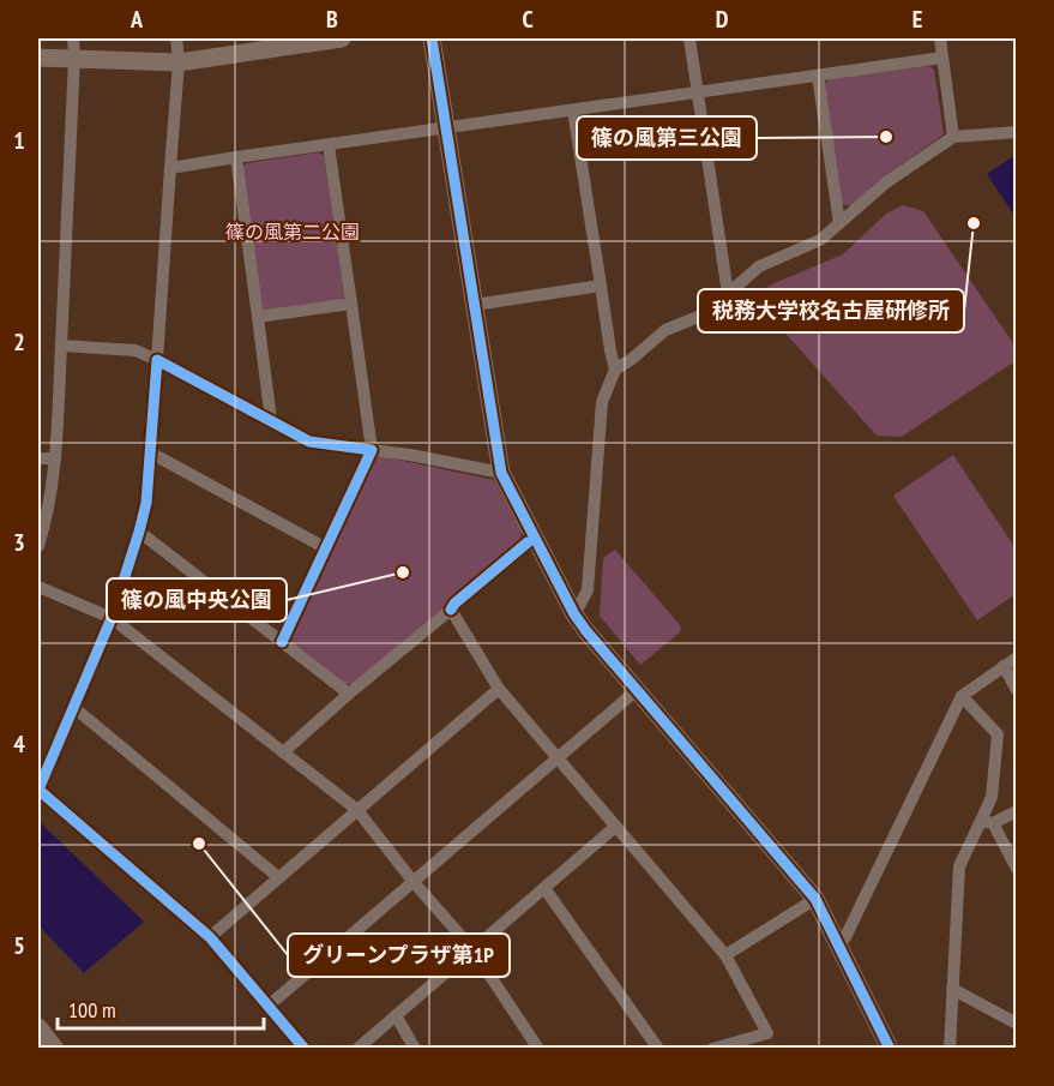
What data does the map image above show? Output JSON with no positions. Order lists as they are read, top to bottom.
{
  "parks": ["篠の風第二公園"],
  "places": [
    "篠の風第三公園",
    "税務大学校名古屋研修所",
    "篠の風中央公園",
    "グリーンプラザ第1P"
  ],
  "scale_bar": "100 m",
  "grid": {
    "columns": [
      "A",
      "B",
      "C",
      "D",
      "E"
    ],
    "rows": [
      "1",
      "2",
      "3",
      "4",
      "5"
    ]
  }
}
